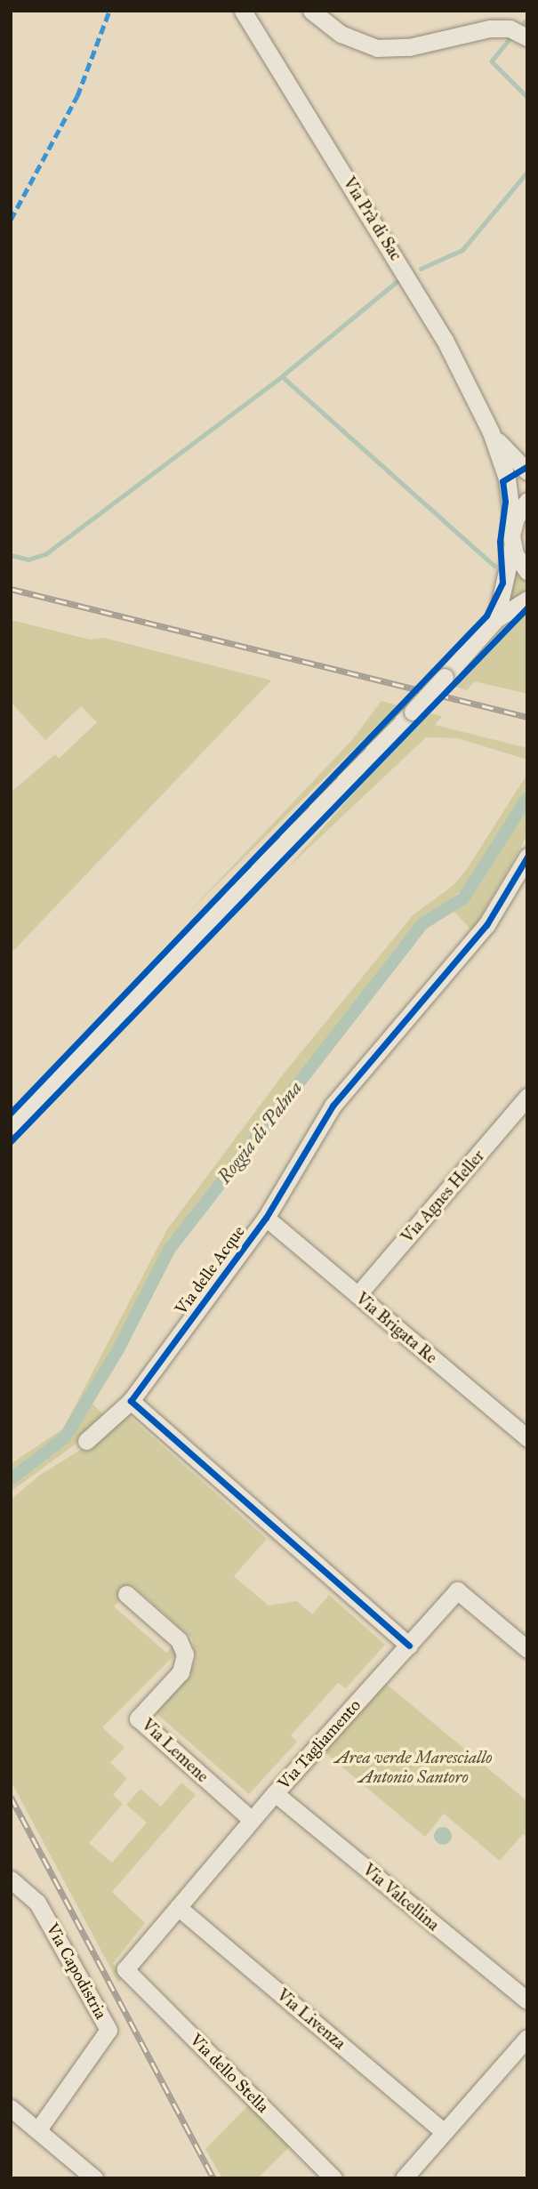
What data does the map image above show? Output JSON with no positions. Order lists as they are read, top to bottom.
{
  "streets": {
    "street": [
      "Via Prà di Sac",
      "Via Agnes Heller",
      "Via delle Acque",
      "Via Brigata Re",
      "Via Tagliamento",
      "Via Lemene",
      "Via Valcellina",
      "Via Capodistria",
      "Via Livenza",
      "Via dello Stella"
    ]
  },
  "crossings": [
    ["Via Agnes Heller", "Via Brigata Re"],
    ["Via delle Acque", "Via Brigata Re"],
    ["Via Tagliamento", "Via Lemene"],
    ["Via Tagliamento", "Via Valcellina"],
    ["Via Tagliamento", "Via Livenza"],
    ["Via Tagliamento", "Via dello Stella"]
  ],
  "water": ["Roggia di Palma"],
  "parks": ["Area verde Maresciallo Antonio Santoro"]
}
